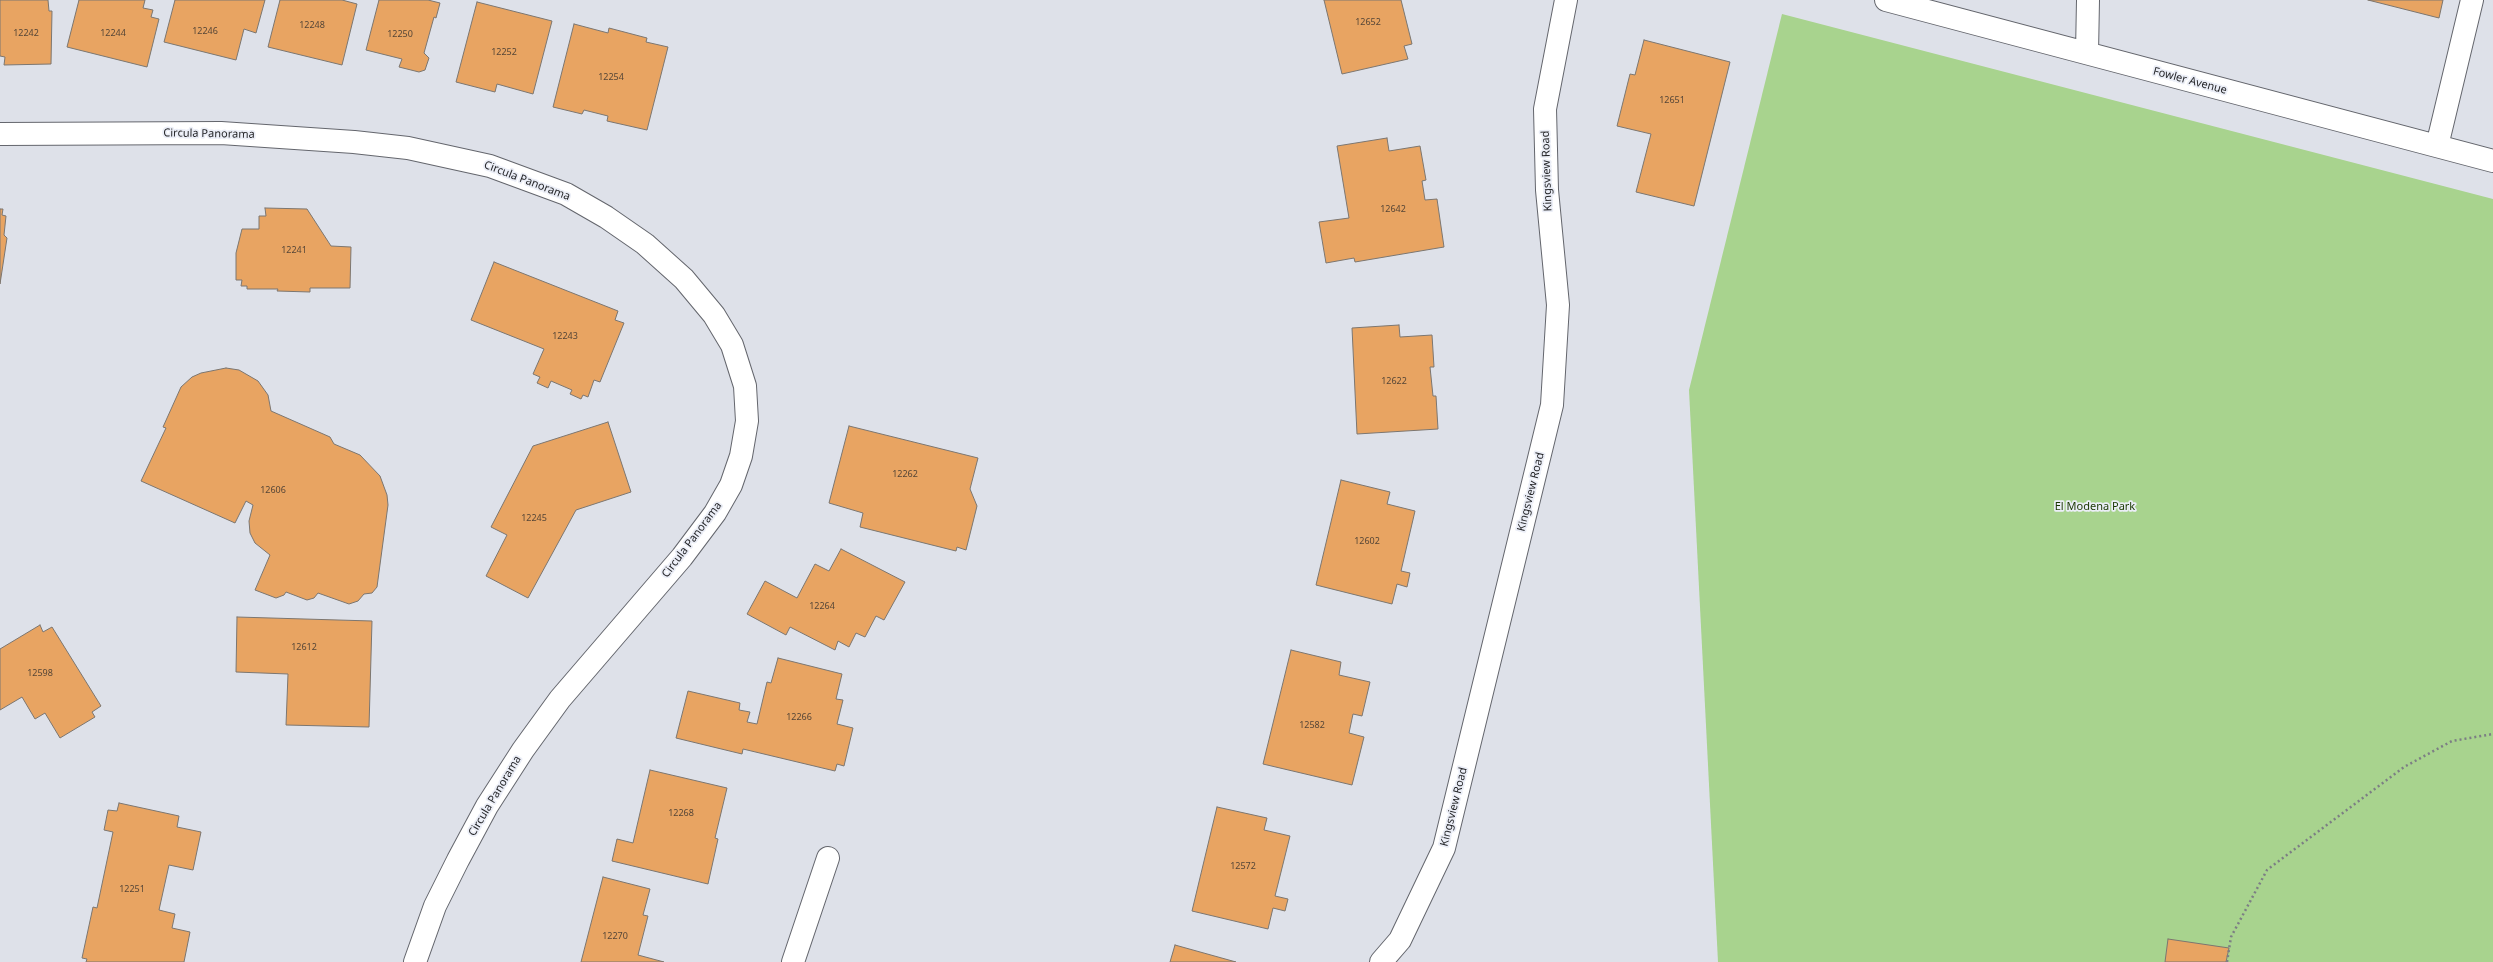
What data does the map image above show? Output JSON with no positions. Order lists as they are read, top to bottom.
{
  "streets": {
    "street": ["Fowler Avenue", "Circula Panorama", "Kingsview Road"]
  },
  "parks": ["El Modena Park"],
  "house_numbers": [
    "12652",
    "12248",
    "12246",
    "12242",
    "12244",
    "12250",
    "12252",
    "12254",
    "12651",
    "12642",
    "12241",
    "12243",
    "12622",
    "12262",
    "12606",
    "12245",
    "12602",
    "12264",
    "12612",
    "12598",
    "12266",
    "12582",
    "12268",
    "12572",
    "12251",
    "12270"
  ]
}
